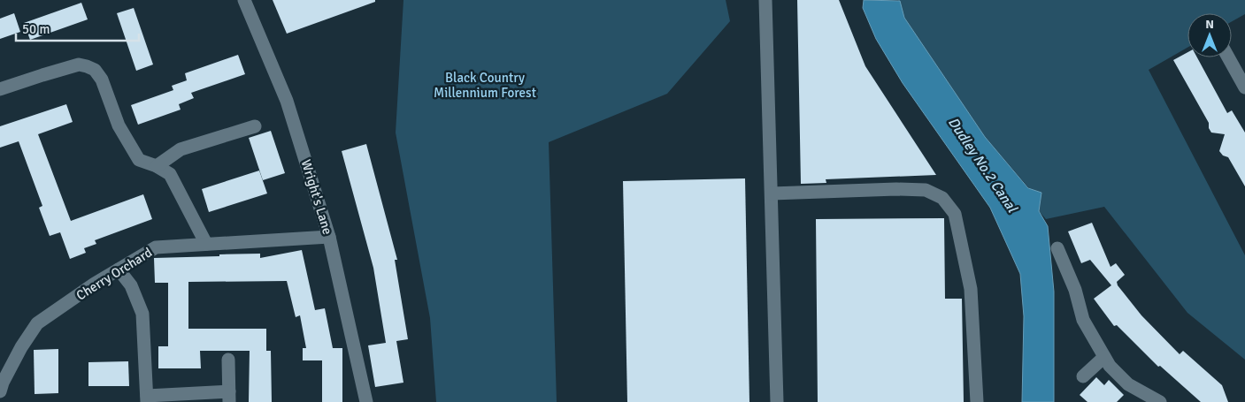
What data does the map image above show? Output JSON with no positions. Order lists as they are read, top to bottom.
{
  "streets": {
    "street": ["Wright's Lane", "Cherry Orchard"]
  },
  "crossings": [
    ["Wright's Lane", "Cherry Orchard"]
  ],
  "water": ["Dudley No.2 Canal"],
  "parks": ["Black Country Millennium Forest"],
  "scale_bar": "50 m",
  "north": "top"
}
